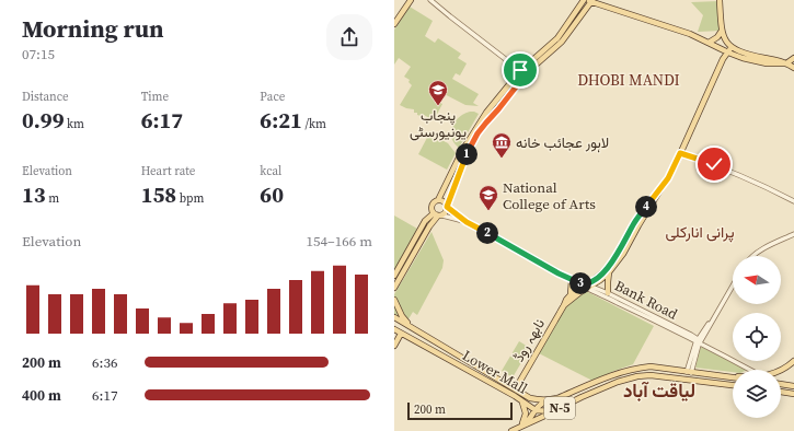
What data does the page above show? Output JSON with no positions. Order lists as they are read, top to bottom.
{
  "streets": {
    "main road": ["نابھہ روڈ", "Lower Mall", "N-5"],
    "street": ["Bank Road"]
  },
  "crossings": [
    ["Bank Road", "نابھہ روڈ"],
    ["نابھہ روڈ", "Lower Mall"],
    ["Lower Mall", "N-5"]
  ],
  "districts": ["DHOBI MANDI", "پرانی انارکلی", "لیاقت آباد"],
  "places": {
    "school or university": ["پنجاب یونیورسٹی", "National College of Arts"],
    "museum": ["لاہور عجائب خانه"]
  },
  "scale_bar": "200 m",
  "north": "left",
  "page": {
    "heading": ["Morning run", "07:15"],
    "stats": [
      ["Distance", "0.99 km"],
      ["Time", "6:17"],
      ["Pace", "6:21 /km"],
      ["Elevation", "13 m"],
      ["Heart rate", "158 bpm"],
      ["kcal", "60"]
    ],
    "pins": [
      "1",
      "4",
      "2",
      "3"
    ],
    "chart": ["Elevation", "154–166 m"],
    "list": [
      {
        "name": "200 m",
        "note": "6:36"
      },
      {
        "name": "400 m",
        "note": "6:17"
      }
    ],
    "scale": "200 m"
  }
}
